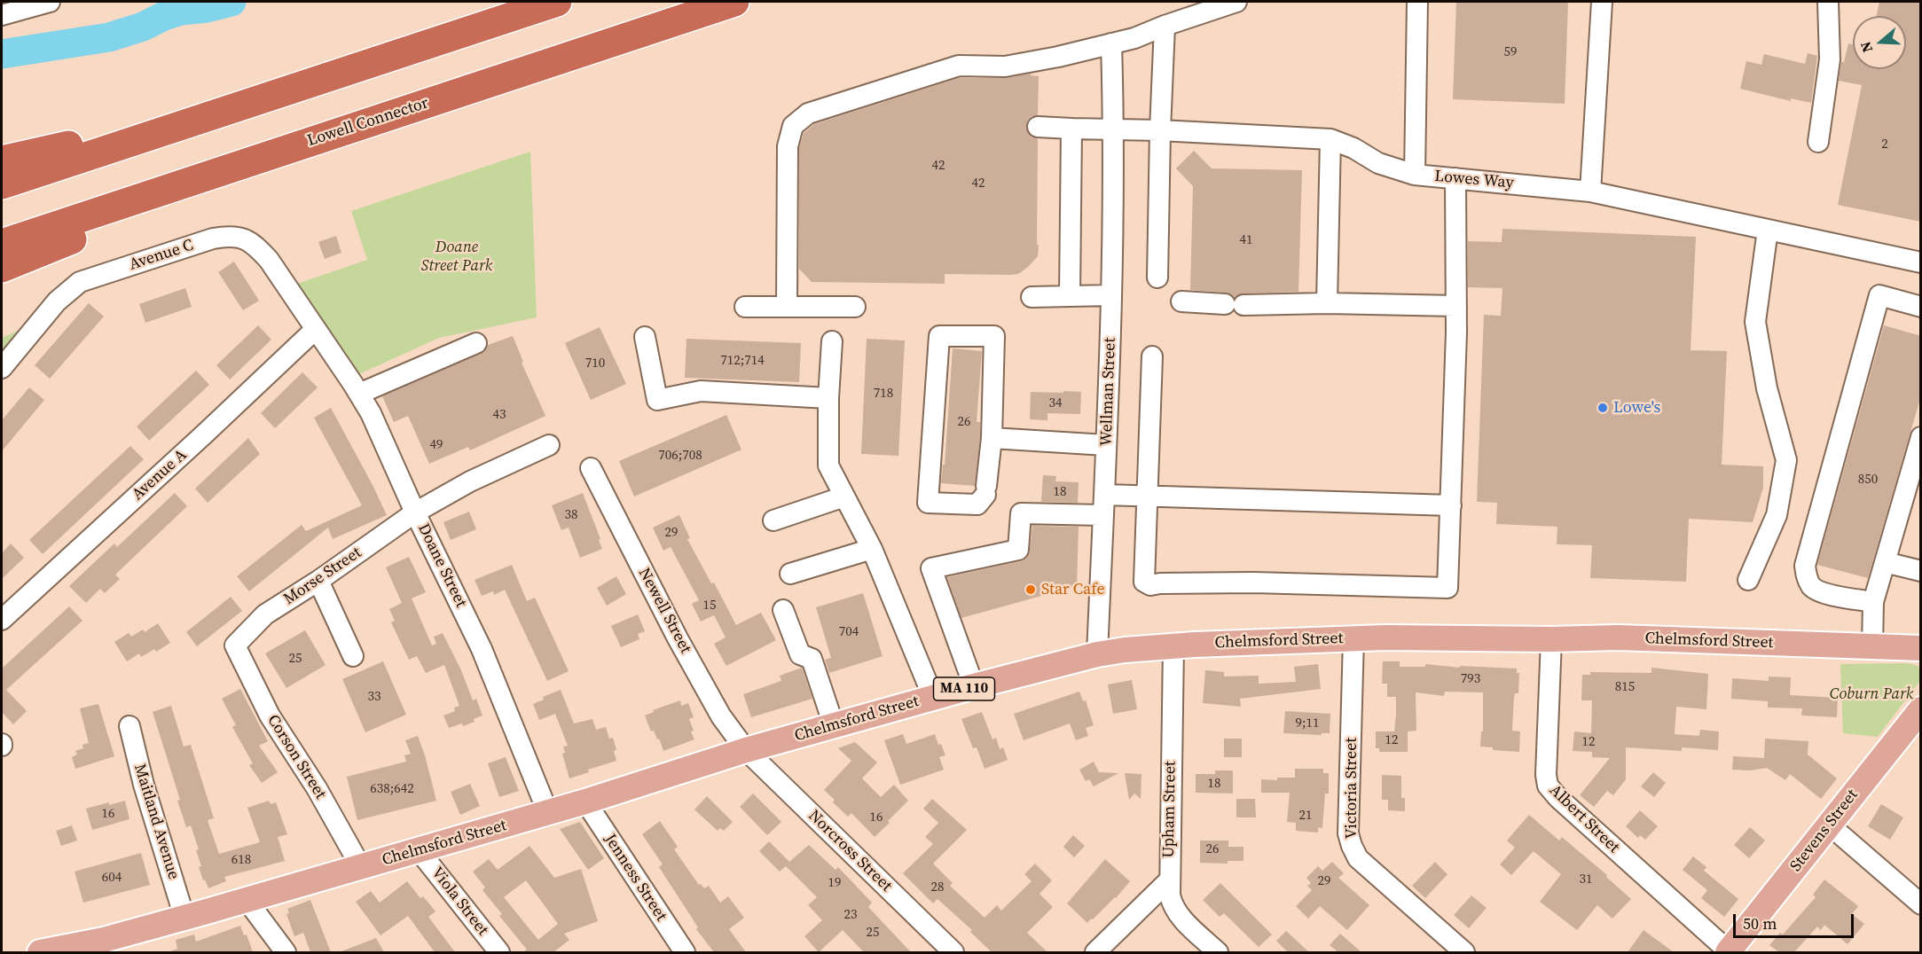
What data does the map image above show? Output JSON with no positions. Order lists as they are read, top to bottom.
{
  "streets": {
    "highway": ["Lowell Connector"],
    "main road": ["Chelmsford Street", "MA 110", "Stevens Street"],
    "street": [
      "Lowes Way",
      "Avenue C",
      "Wellman Street",
      "Avenue A",
      "Doane Street",
      "Morse Street",
      "Newell Street",
      "Corson Street",
      "Victoria Street",
      "Upham Street",
      "Albert Street",
      "Maitland Avenue",
      "Norcross Street",
      "Jenness Street",
      "Viola Street"
    ]
  },
  "crossings": [
    ["Lowes Way", "Wellman Street"],
    ["Avenue C", "Avenue A"],
    ["Avenue C", "Doane Street"],
    ["Wellman Street", "Chelmsford Street"],
    ["Avenue A", "Doane Street"],
    ["Doane Street", "Morse Street"],
    ["Doane Street", "Chelmsford Street"],
    ["Morse Street", "Corson Street"],
    ["Newell Street", "Chelmsford Street"],
    ["Newell Street", "Norcross Street"],
    ["Chelmsford Street", "Corson Street"],
    ["Chelmsford Street", "Victoria Street"],
    ["Chelmsford Street", "Upham Street"],
    ["Chelmsford Street", "Albert Street"],
    ["Chelmsford Street", "Maitland Avenue"],
    ["Chelmsford Street", "Norcross Street"],
    ["Chelmsford Street", "Jenness Street"],
    ["Chelmsford Street", "Viola Street"],
    ["Albert Street", "Stevens Street"]
  ],
  "parks": ["Doane Street Park", "Coburn Park"],
  "places": ["Lowe's", "Star Cafe"],
  "house_numbers": [
    "59",
    "2",
    "42",
    "42",
    "41",
    "712;714",
    "710",
    "718",
    "34",
    "43",
    "26",
    "49",
    "706;708",
    "850",
    "18",
    "38",
    "29",
    "15",
    "704",
    "25",
    "793",
    "815",
    "33",
    "9;11",
    "12",
    "12",
    "18",
    "638;642",
    "16",
    "21",
    "16",
    "26",
    "618",
    "604",
    "31",
    "29",
    "19",
    "28",
    "23",
    "25"
  ],
  "scale_bar": "50 m",
  "north": "left"
}
